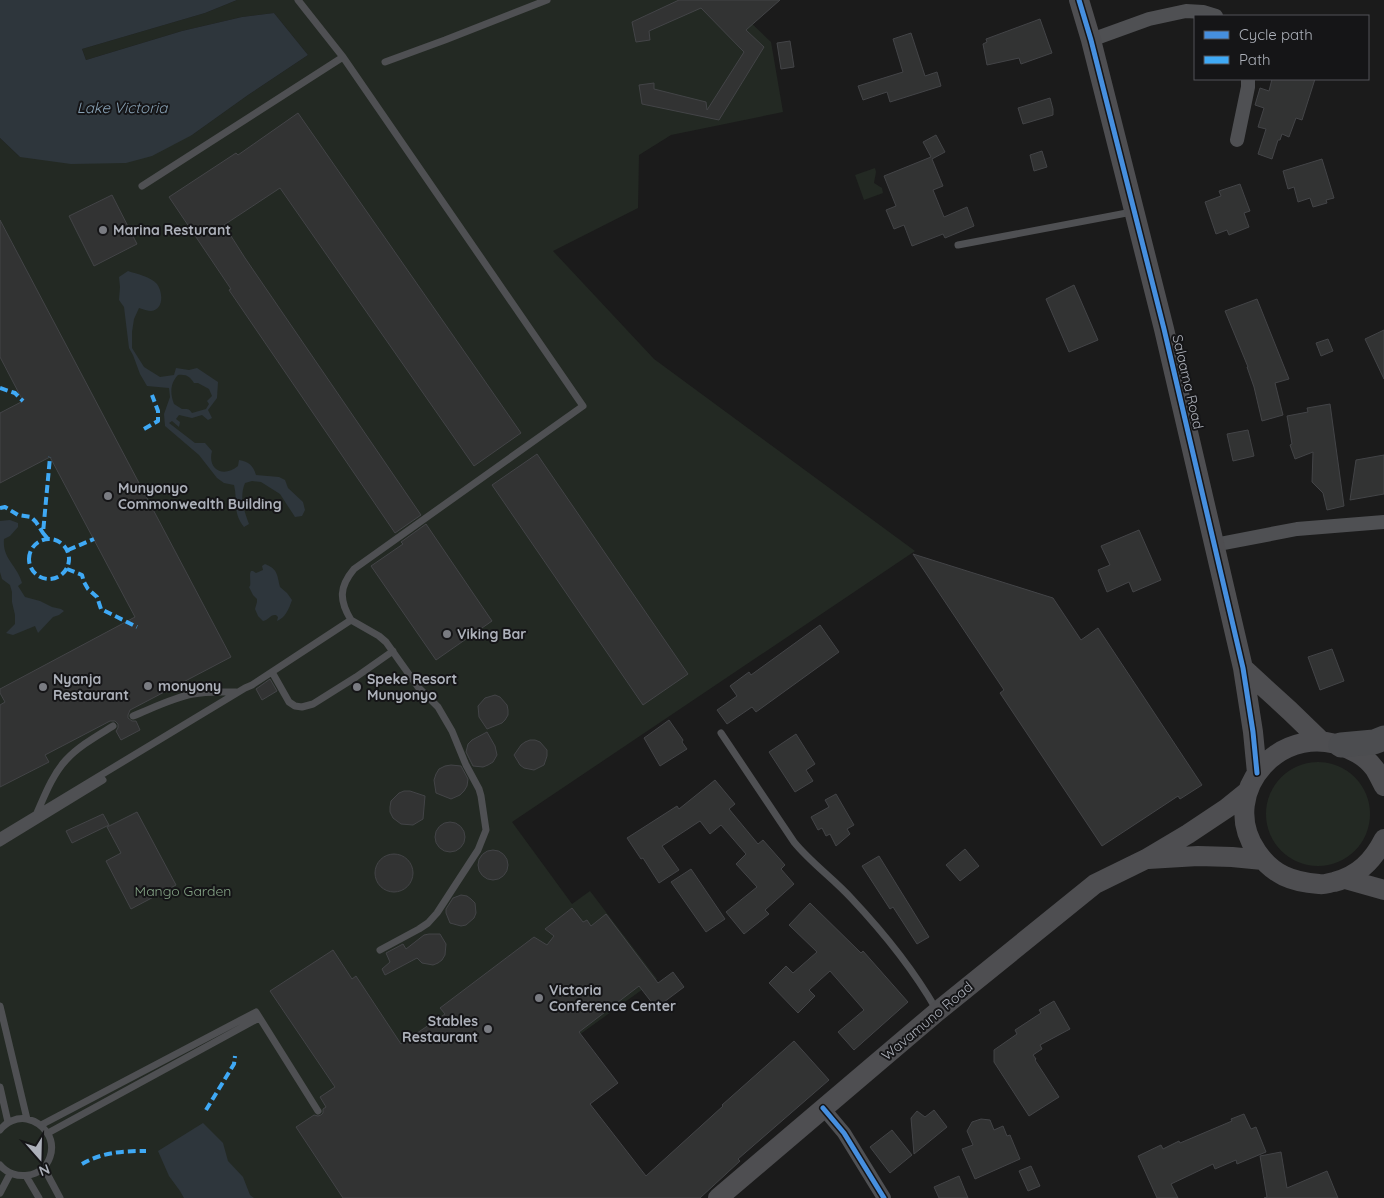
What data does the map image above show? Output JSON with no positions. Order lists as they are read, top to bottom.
{
  "streets": {
    "main road": ["Salaama Road", "Wavamuno Road"]
  },
  "water": ["Lake Victoria"],
  "parks": ["Mango Garden"],
  "places": [
    "Marina Resturant",
    "Munyonyo Commonwealth Building",
    "Viking Bar",
    "monyony",
    "Nyanja Restaurant",
    "Speke Resort Munyonyo",
    "Victoria Conference Center",
    "Stables Restaurant"
  ],
  "legend": ["Cycle path", "Path"],
  "north": "bottom"
}
